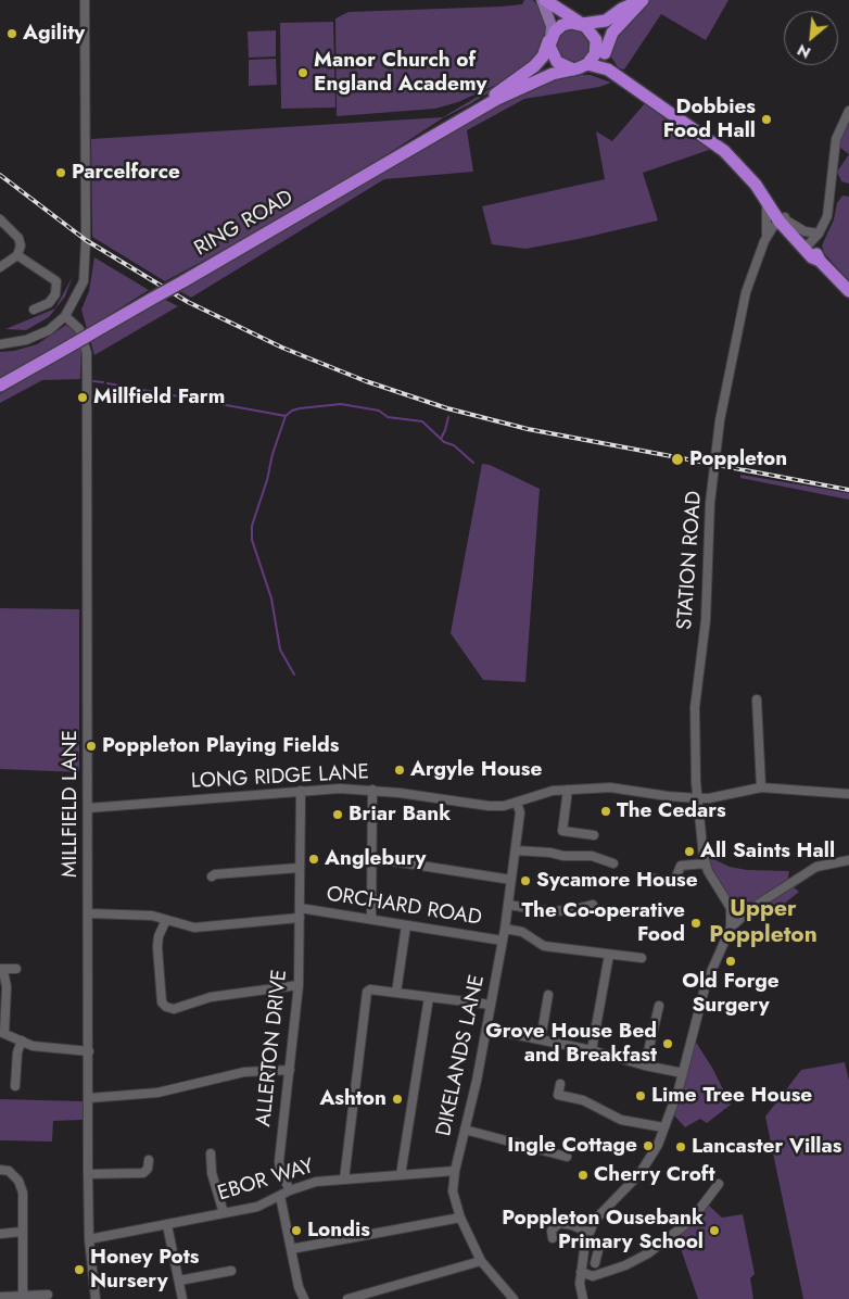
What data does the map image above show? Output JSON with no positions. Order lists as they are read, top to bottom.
{
  "streets": {
    "highway": ["RING ROAD"],
    "street": [
      "STATION ROAD",
      "LONG RIDGE LANE",
      "MILLFIELD LANE",
      "ORCHARD ROAD",
      "ALLERTON DRIVE",
      "DIKELANDS LANE",
      "EBOR WAY"
    ]
  },
  "crossings": [
    ["STATION ROAD", "LONG RIDGE LANE"],
    ["LONG RIDGE LANE", "MILLFIELD LANE"],
    ["LONG RIDGE LANE", "ALLERTON DRIVE"],
    ["LONG RIDGE LANE", "DIKELANDS LANE"],
    ["MILLFIELD LANE", "EBOR WAY"],
    ["ORCHARD ROAD", "ALLERTON DRIVE"],
    ["ORCHARD ROAD", "DIKELANDS LANE"],
    ["ALLERTON DRIVE", "EBOR WAY"],
    ["DIKELANDS LANE", "EBOR WAY"]
  ],
  "districts": ["Upper Poppleton"],
  "places": [
    "Agility",
    "Manor Church of England Academy",
    "Dobbies Food Hall",
    "Parcelforce",
    "Millfield Farm",
    "Poppleton",
    "Poppleton Playing Fields",
    "Argyle House",
    "The Cedars",
    "Briar Bank",
    "All Saints Hall",
    "Anglebury",
    "Sycamore House",
    "The Co-operative Food",
    "Old Forge Surgery",
    "Grove House Bed and Breakfast",
    "Lime Tree House",
    "Ashton",
    "Ingle Cottage",
    "Lancaster Villas",
    "Cherry Croft",
    "Londis",
    "Poppleton Ousebank Primary School",
    "Honey Pots Nursery"
  ],
  "north": "bottom left"
}
